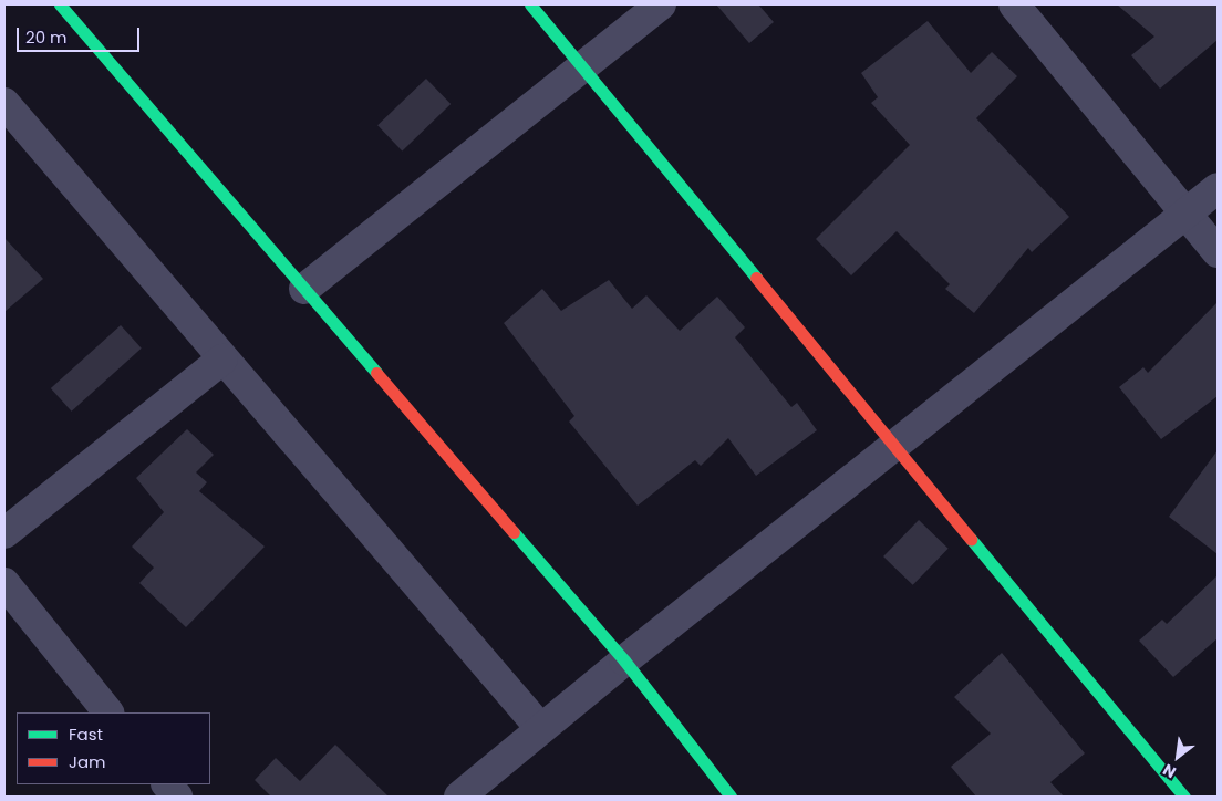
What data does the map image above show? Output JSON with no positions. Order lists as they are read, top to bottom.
{
  "legend": ["Fast", "Jam"],
  "scale_bar": "20 m",
  "north": "bottom left"
}
